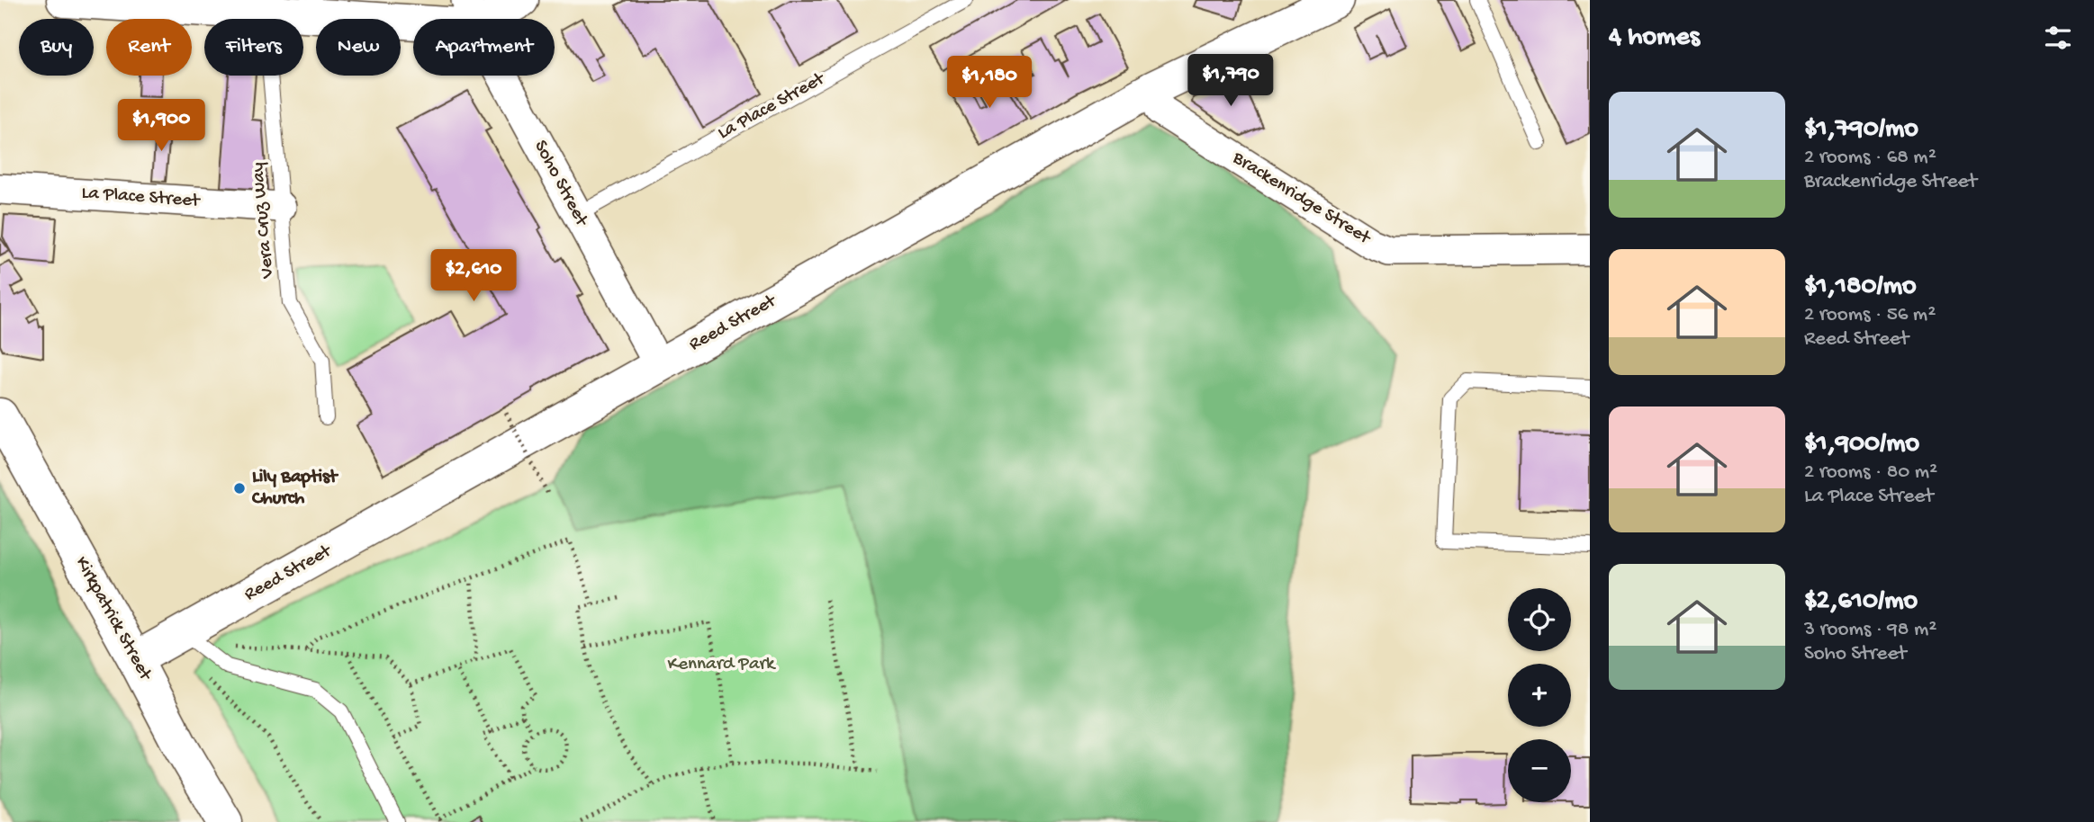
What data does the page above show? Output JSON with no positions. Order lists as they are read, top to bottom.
{
  "streets": {
    "street": [
      "La Place Street",
      "Soho Street",
      "Brackenridge Street",
      "Reed Street",
      "Kirkpatrick Street"
    ],
    "lane": ["Vera Cruz Way"]
  },
  "crossings": [
    ["La Place Street", "Soho Street"],
    ["La Place Street", "Vera Cruz Way"],
    ["Soho Street", "Reed Street"],
    ["Brackenridge Street", "Reed Street"],
    ["Reed Street", "Kirkpatrick Street"]
  ],
  "parks": ["Kennard Park"],
  "places": ["Lily Baptist Church"],
  "page": {
    "heading": "4 homes",
    "chip": [
      "Buy",
      "Rent",
      "Filters",
      "New",
      "Apartment"
    ],
    "price": [
      "$1,790",
      "$1,180",
      "$1,900",
      "$2,610"
    ],
    "list": [
      {
        "name": "$1,790/mo",
        "note": "2 rooms · 68 m² · Brackenridge Street"
      },
      {
        "name": "$1,180/mo",
        "note": "2 rooms · 56 m² · Reed Street"
      },
      {
        "name": "$1,900/mo",
        "note": "2 rooms · 80 m² · La Place Street"
      },
      {
        "name": "$2,610/mo",
        "note": "3 rooms · 98 m² · Soho Street"
      }
    ],
    "map_buttons": ["+", "−"]
  }
}
